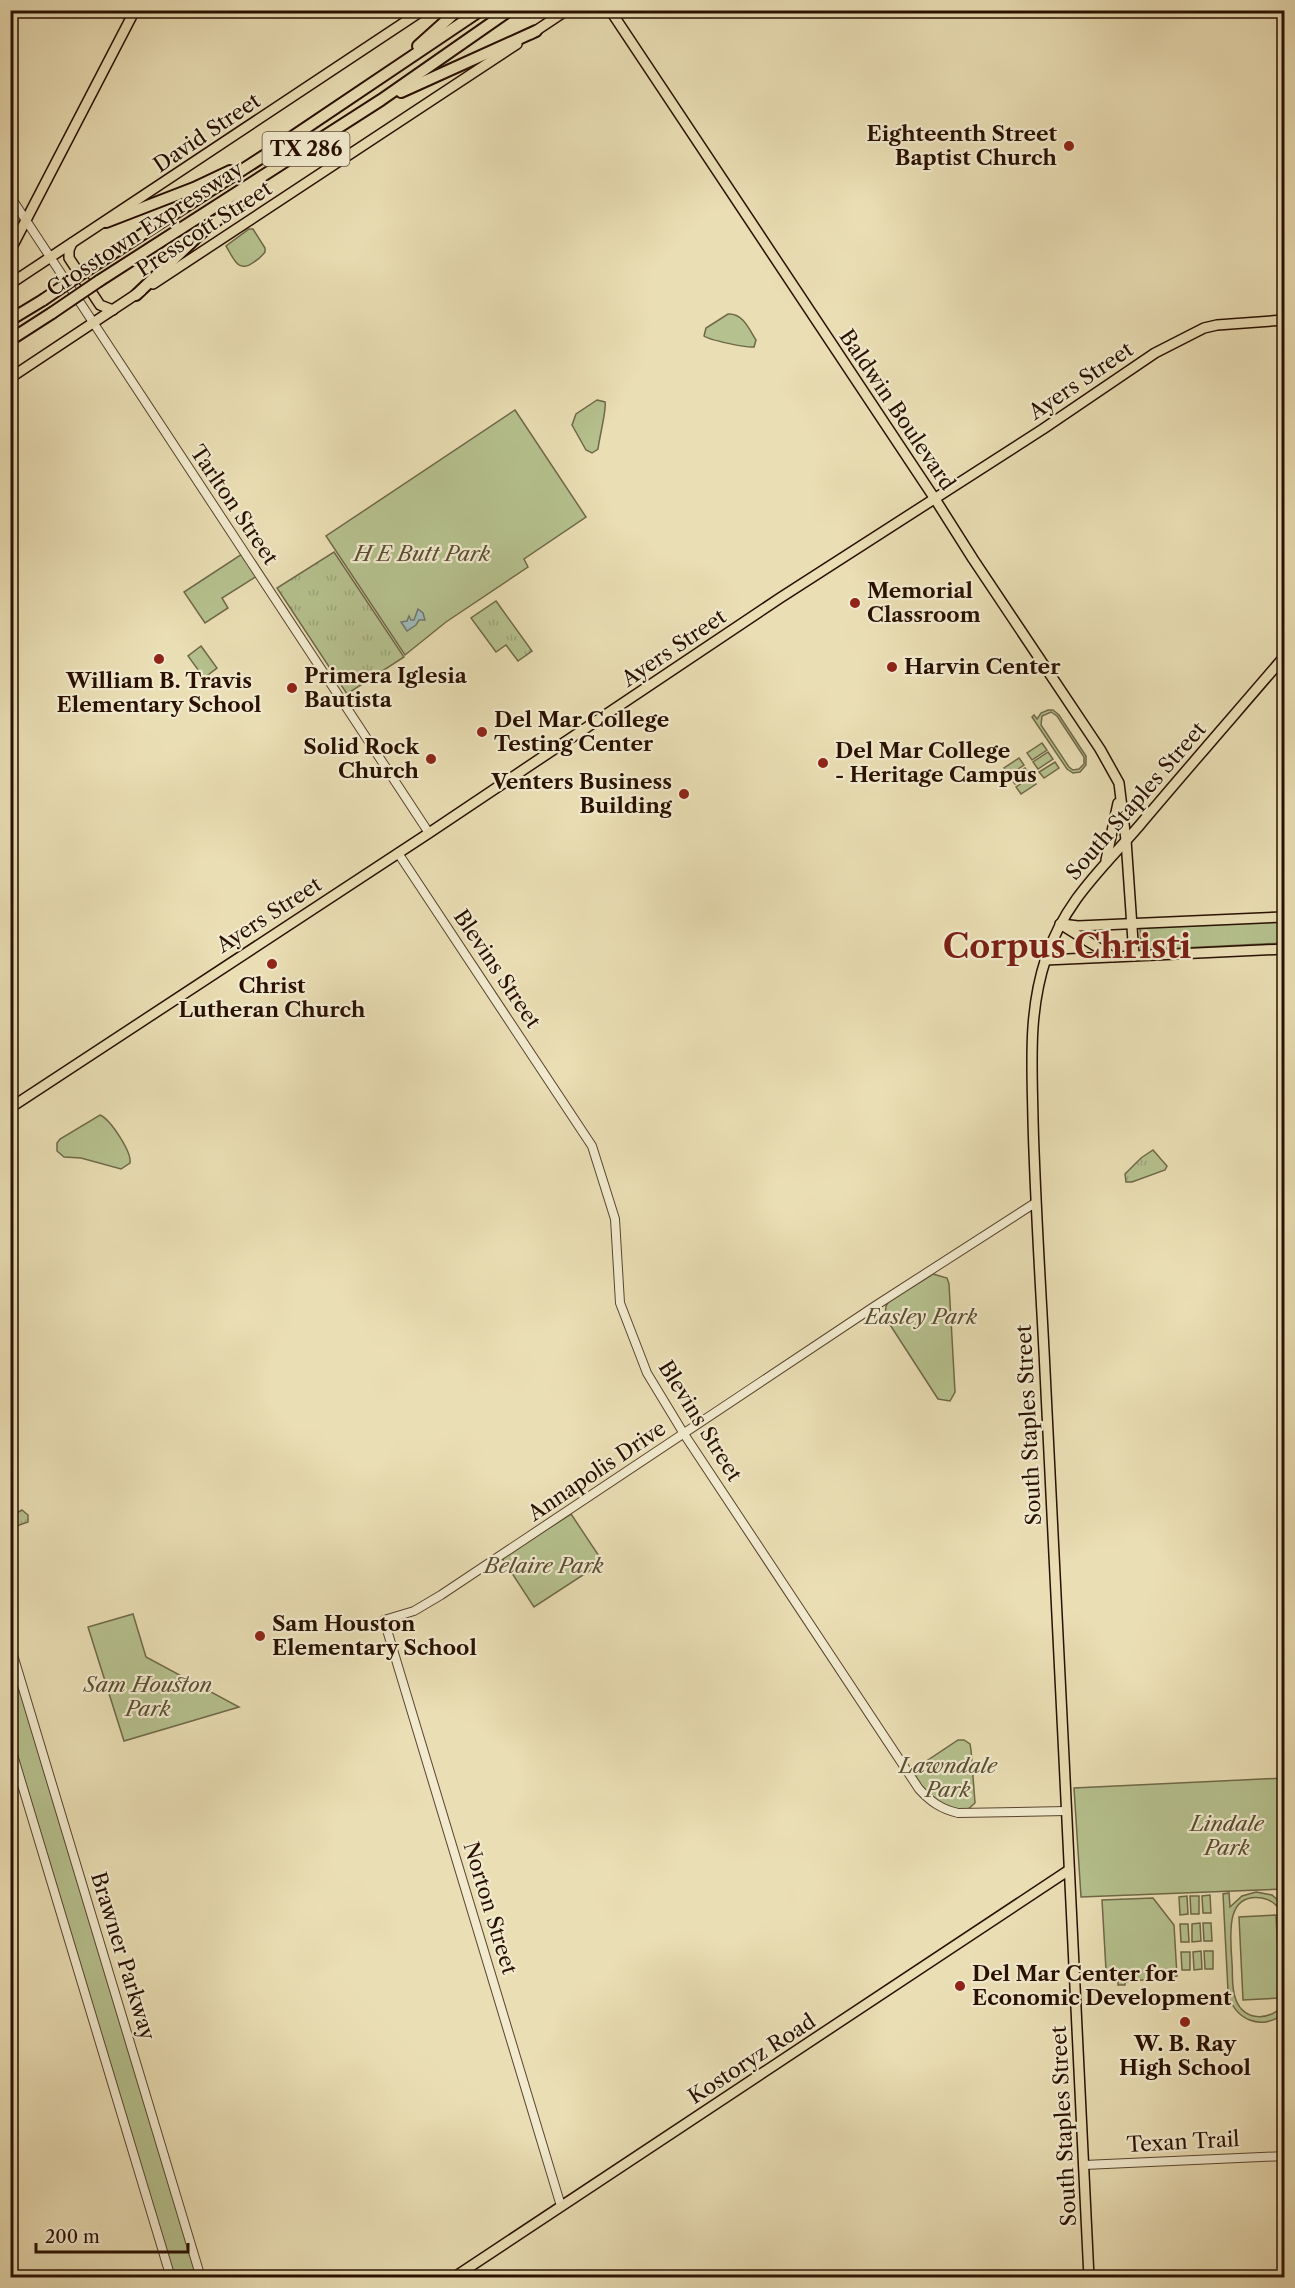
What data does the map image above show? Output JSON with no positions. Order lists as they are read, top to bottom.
{
  "streets": {
    "highway": ["TX 286", "Crosstown Expressway"],
    "main road": [
      "David Street",
      "Presscott Street",
      "Ayers Street",
      "Baldwin Boulevard",
      "South Staples Street",
      "Kostoryz Road"
    ],
    "street": [
      "Tarlton Street",
      "Blevins Street",
      "Annapolis Drive",
      "Norton Street",
      "Brawner Parkway",
      "Texan Trail"
    ]
  },
  "crossings": [
    ["David Street", "Tarlton Street"],
    ["Presscott Street", "Tarlton Street"],
    ["Ayers Street", "Baldwin Boulevard"],
    ["Ayers Street", "Tarlton Street"],
    ["Ayers Street", "Blevins Street"],
    ["Baldwin Boulevard", "South Staples Street"],
    ["South Staples Street", "Blevins Street"],
    ["South Staples Street", "Annapolis Drive"],
    ["South Staples Street", "Kostoryz Road"],
    ["South Staples Street", "Texan Trail"],
    ["Blevins Street", "Annapolis Drive"],
    ["Annapolis Drive", "Norton Street"],
    ["Norton Street", "Kostoryz Road"]
  ],
  "districts": ["Corpus Christi"],
  "parks": [
    "H E Butt Park",
    "Easley Park",
    "Belaire Park",
    "Sam Houston Park",
    "Lawndale Park",
    "Lindale Park"
  ],
  "places": [
    "Eighteenth Street Baptist Church",
    "Memorial Classroom",
    "William B. Travis Elementary School",
    "Harvin Center",
    "Primera Iglesia Bautista",
    "Del Mar College Testing Center",
    "Solid Rock Church",
    "Del Mar College - Heritage Campus",
    "Venters Business Building",
    "Christ Lutheran Church",
    "Sam Houston Elementary School",
    "Del Mar Center for Economic Development",
    "W. B. Ray High School"
  ],
  "scale_bar": "200 m"
}
